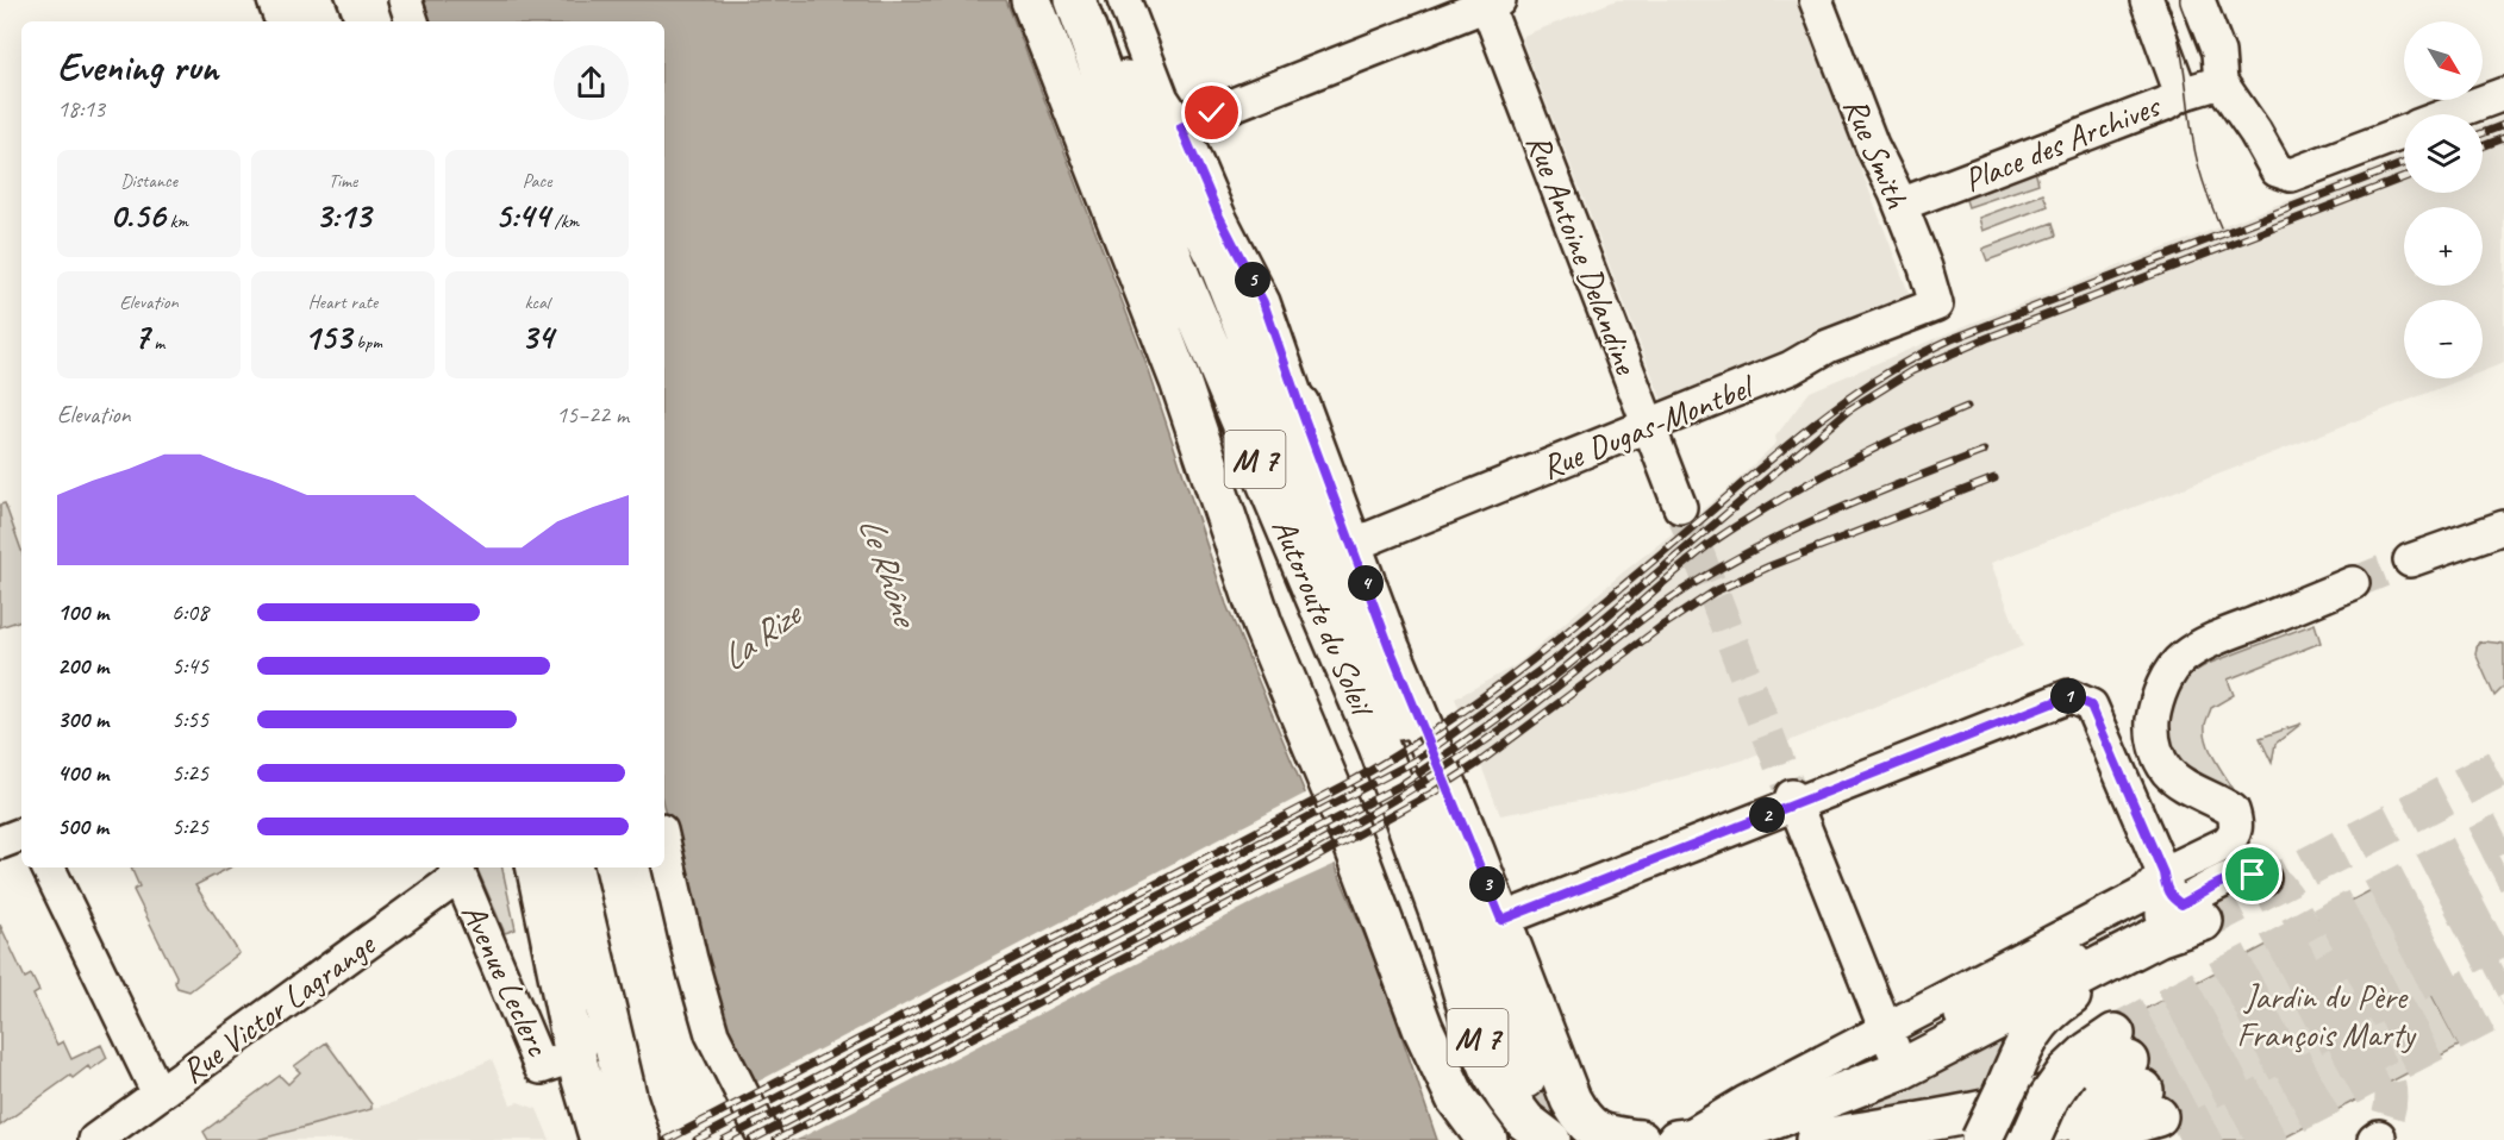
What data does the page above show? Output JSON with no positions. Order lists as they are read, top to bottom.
{
  "streets": {
    "main road": ["M 7", "Autoroute du Soleil", "Avenue Leclerc"],
    "street": [
      "Place des Archives",
      "Rue Smith",
      "Rue Antoine Delandine",
      "Rue Dugas-Montbel",
      "Rue Victor Lagrange"
    ]
  },
  "crossings": [
    ["Place des Archives", "Rue Smith"],
    ["Rue Smith", "Rue Dugas-Montbel"],
    ["Rue Antoine Delandine", "Rue Dugas-Montbel"],
    ["Avenue Leclerc", "Rue Victor Lagrange"]
  ],
  "water": ["Le Rhône", "La Rize"],
  "parks": ["Jardin du Père François Marty"],
  "north": "bottom right",
  "page": {
    "map_buttons": ["+", "−"],
    "heading": ["Evening run", "18:13"],
    "stats": [
      ["Distance", "0.56 km"],
      ["Time", "3:13"],
      ["Pace", "5:44 /km"],
      ["Elevation", "7 m"],
      ["Heart rate", "153 bpm"],
      ["kcal", "34"]
    ],
    "pins": [
      "5",
      "4",
      "1",
      "2",
      "3"
    ],
    "chart": ["Elevation", "15–22 m"],
    "list": [
      {
        "name": "100 m",
        "note": "6:08"
      },
      {
        "name": "200 m",
        "note": "5:45"
      },
      {
        "name": "300 m",
        "note": "5:55"
      },
      {
        "name": "400 m",
        "note": "5:25"
      },
      {
        "name": "500 m",
        "note": "5:25"
      }
    ]
  }
}
